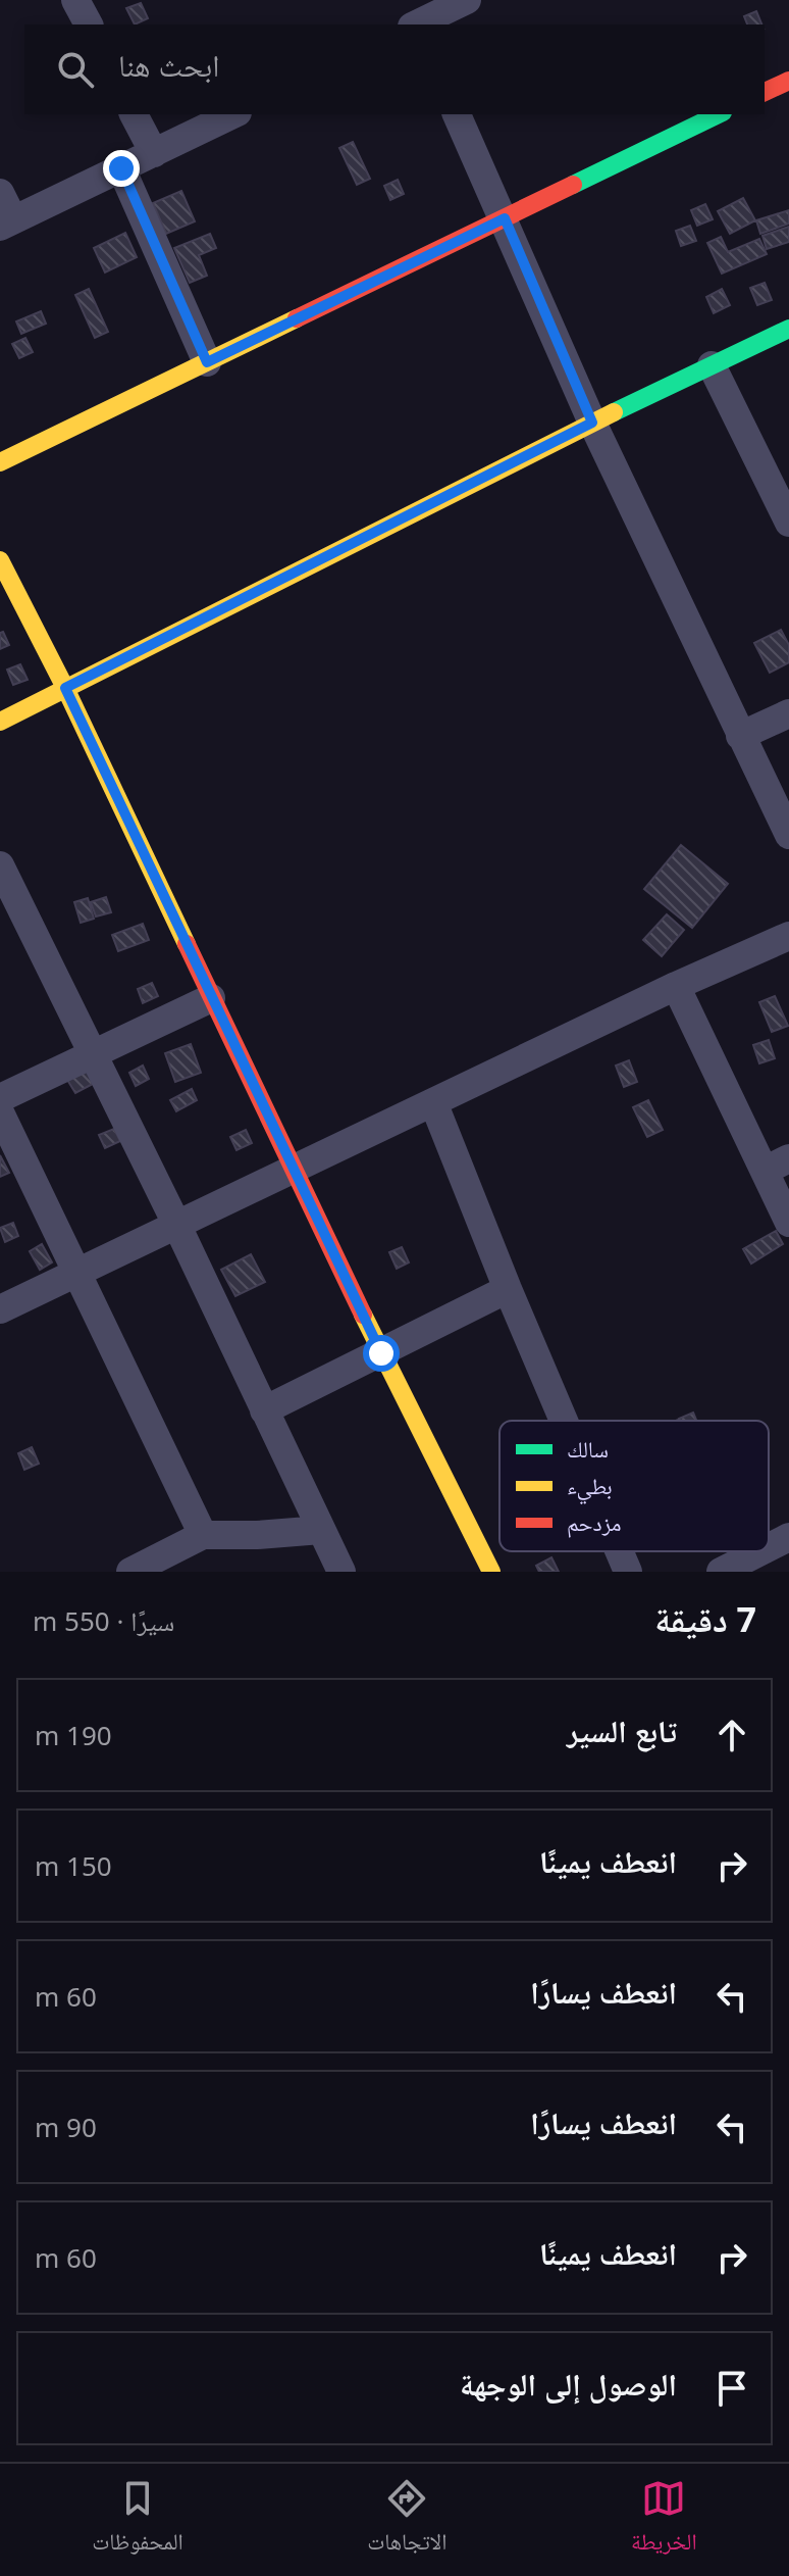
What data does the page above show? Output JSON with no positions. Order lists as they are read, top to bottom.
{
  "legend": ["سالك", "بطيء", "مزدحم"],
  "page": {
    "search": "ابحث هنا",
    "heading": ["7 دقيقة", "سيرًا · 550 m"],
    "list": [
      ["تابع السير", "190 m"],
      ["انعطف يمينًا", "150 m"],
      ["انعطف يسارًا", "60 m"],
      ["انعطف يسارًا", "90 m"],
      ["انعطف يمينًا", "60 m"],
      "الوصول إلى الوجهة"
    ],
    "nav": ["الخريطة", "الاتجاهات", "المحفوظات"]
  }
}
